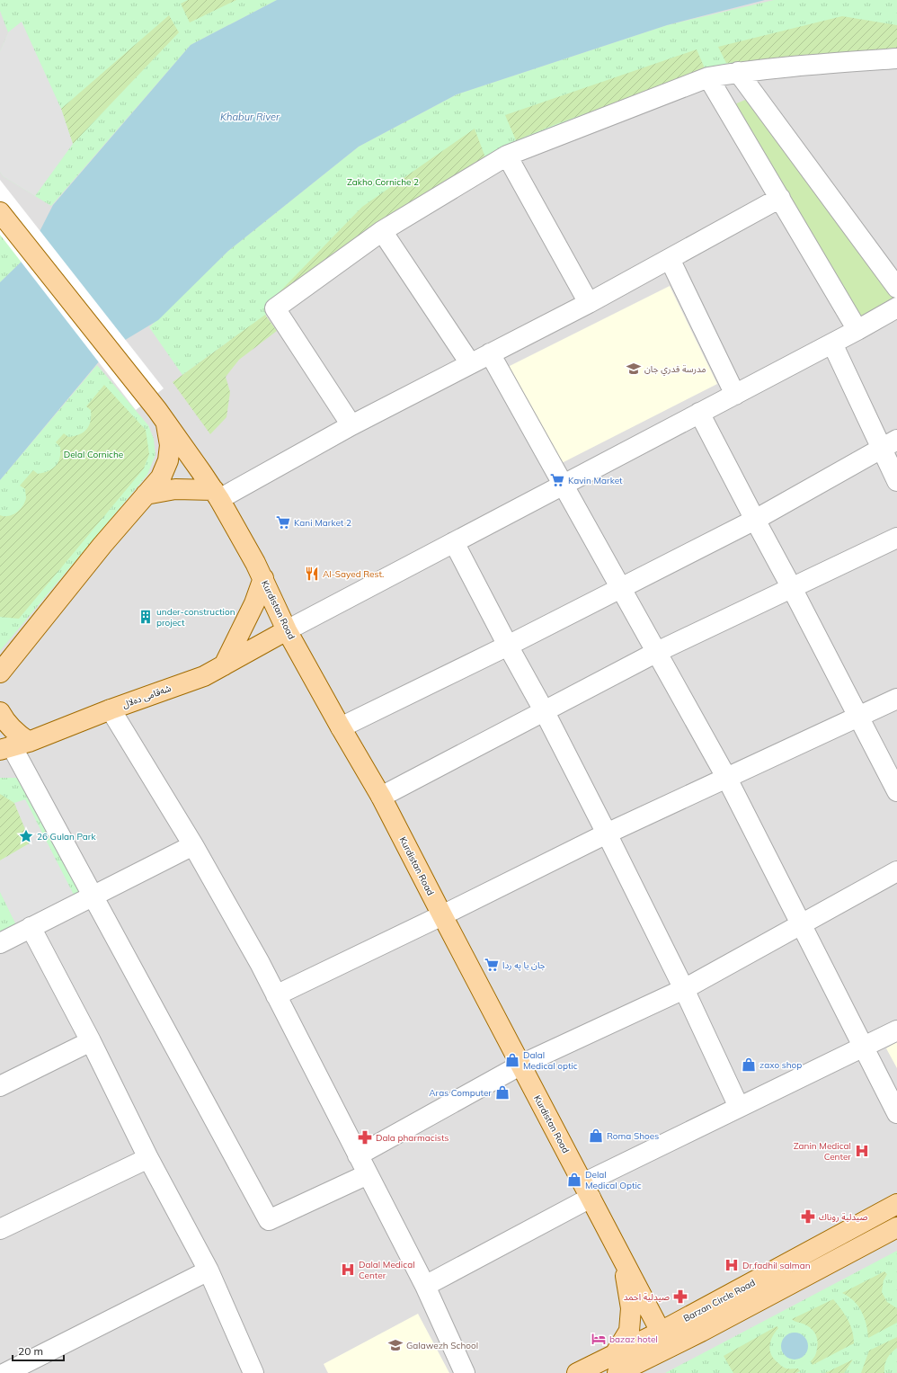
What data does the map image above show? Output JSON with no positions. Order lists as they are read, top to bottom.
{
  "streets": {
    "main road": ["Kurdistan Road", "شەقامی دەلال", "Barzan Circle Road"]
  },
  "crossings": [
    ["Kurdistan Road", "شەقامی دەلال"],
    ["Kurdistan Road", "Barzan Circle Road"]
  ],
  "water": ["Khabur River"],
  "parks": ["Zakho Corniche 2", "Delal Corniche"],
  "places": {
    "school or university": ["مدرسة قدري جان", "Galawezh School"],
    "supermarket": ["Kavin Market", "Kani Market 2", "جان يا په ردا"],
    "restaurant": ["Al-Sayed Rest."],
    "building": ["under-construction project"],
    "place": ["26 Gulan Park"],
    "shop": [
      "Dalal Medical optic",
      "zaxo shop",
      "Aras Computer",
      "Roma Shoes",
      "Delal Medical Optic"
    ],
    "pharmacy": ["Dala pharmacists", "صيدلية روناك", "صيدلية احمد"],
    "hospital": ["Zanin Medical Center", "Dr.fadhil salman", "Dalal Medical Center"],
    "hotel": ["bazaz hotel"]
  },
  "scale_bar": "20 m"
}
